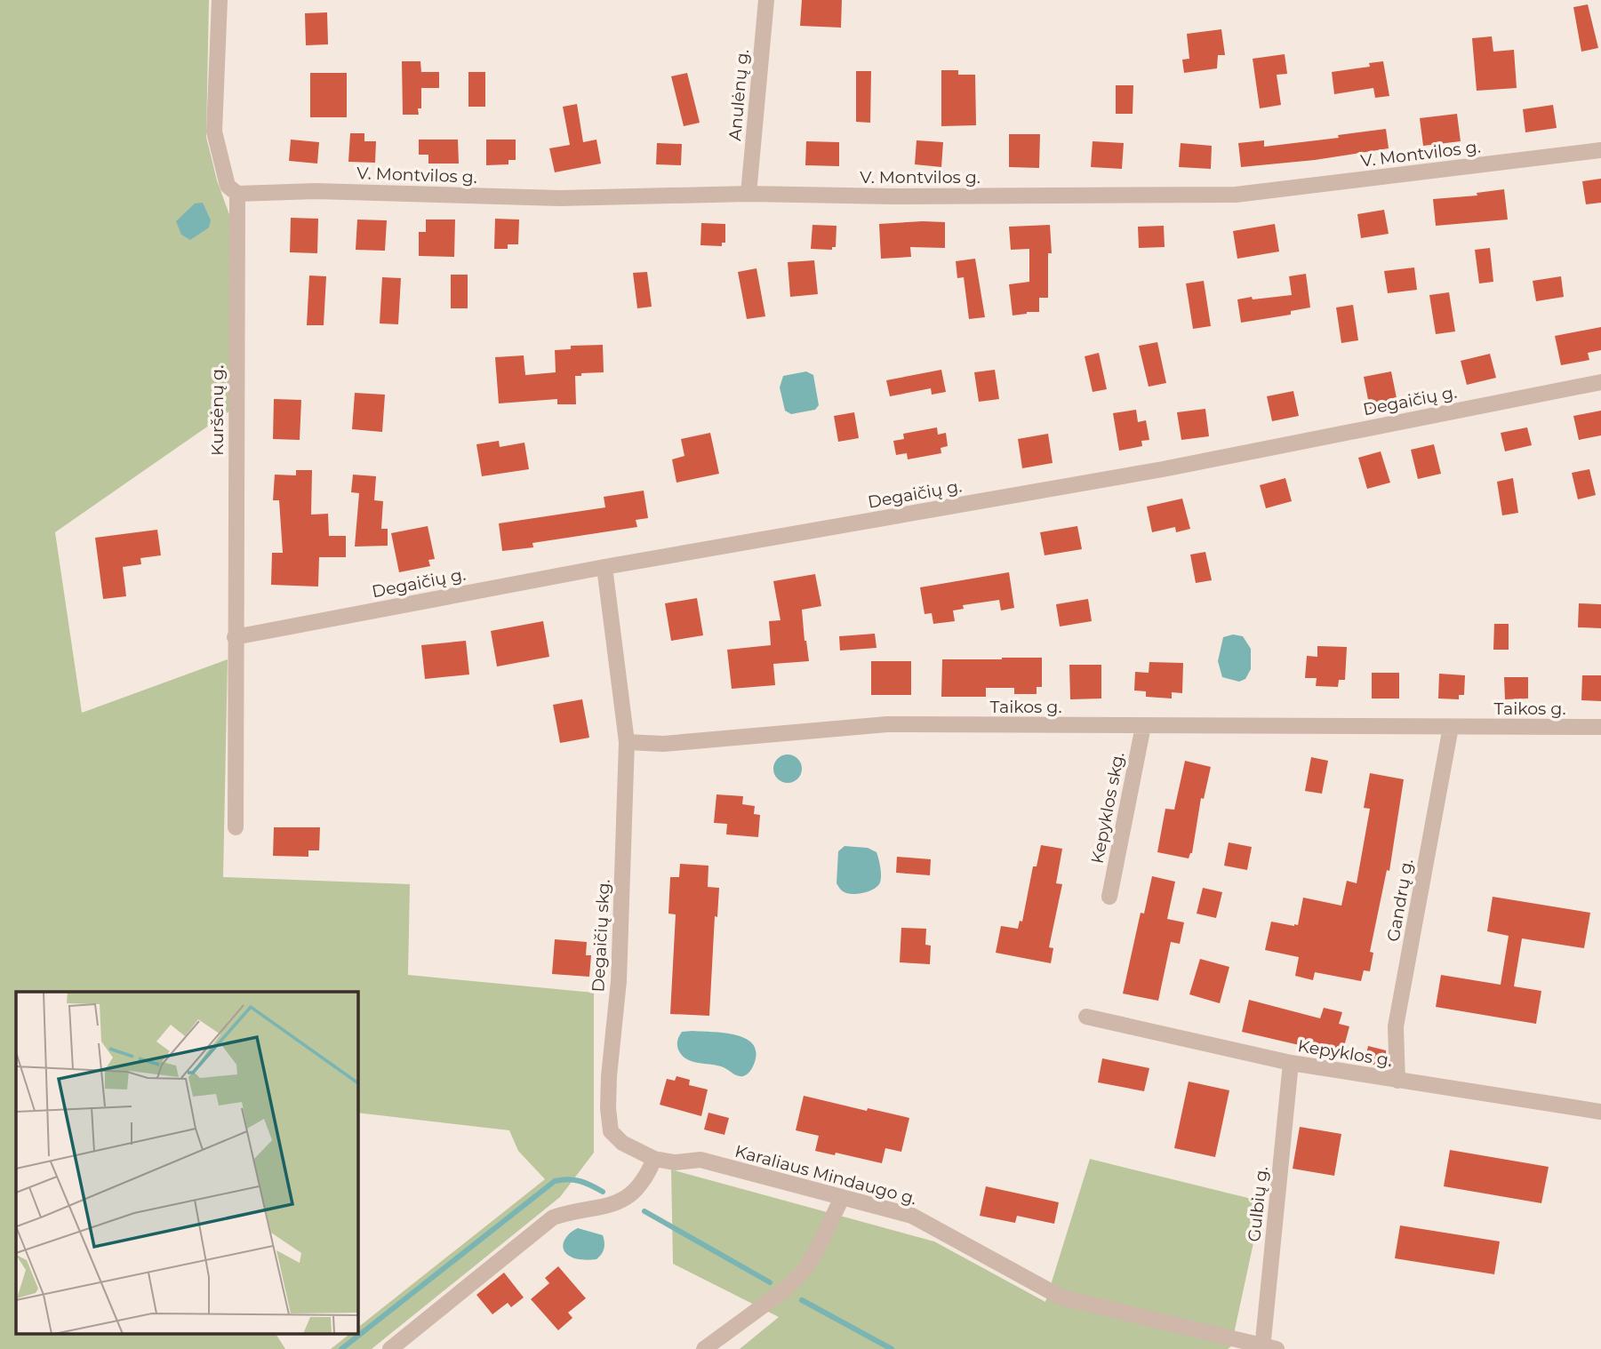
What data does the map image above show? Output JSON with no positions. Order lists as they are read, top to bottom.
{
  "streets": {
    "street": [
      "Anulėnų g.",
      "V. Montvilos g.",
      "Degaičių g.",
      "Kuršėnų g.",
      "Taikos g.",
      "Kepyklos skg.",
      "Gandrų g.",
      "Degaičių skg.",
      "Kepyklos g.",
      "Karaliaus Mindaugo g.",
      "Gulbių g."
    ]
  },
  "crossings": [
    ["Anulėnų g.", "V. Montvilos g."],
    ["V. Montvilos g.", "Kuršėnų g."],
    ["Degaičių g.", "Kuršėnų g."],
    ["Taikos g.", "Kepyklos skg."],
    ["Taikos g.", "Gandrų g."],
    ["Taikos g.", "Degaičių skg."],
    ["Gandrų g.", "Kepyklos g."],
    ["Degaičių skg.", "Karaliaus Mindaugo g."],
    ["Kepyklos g.", "Gulbių g."],
    ["Karaliaus Mindaugo g.", "Gulbių g."]
  ]
}
